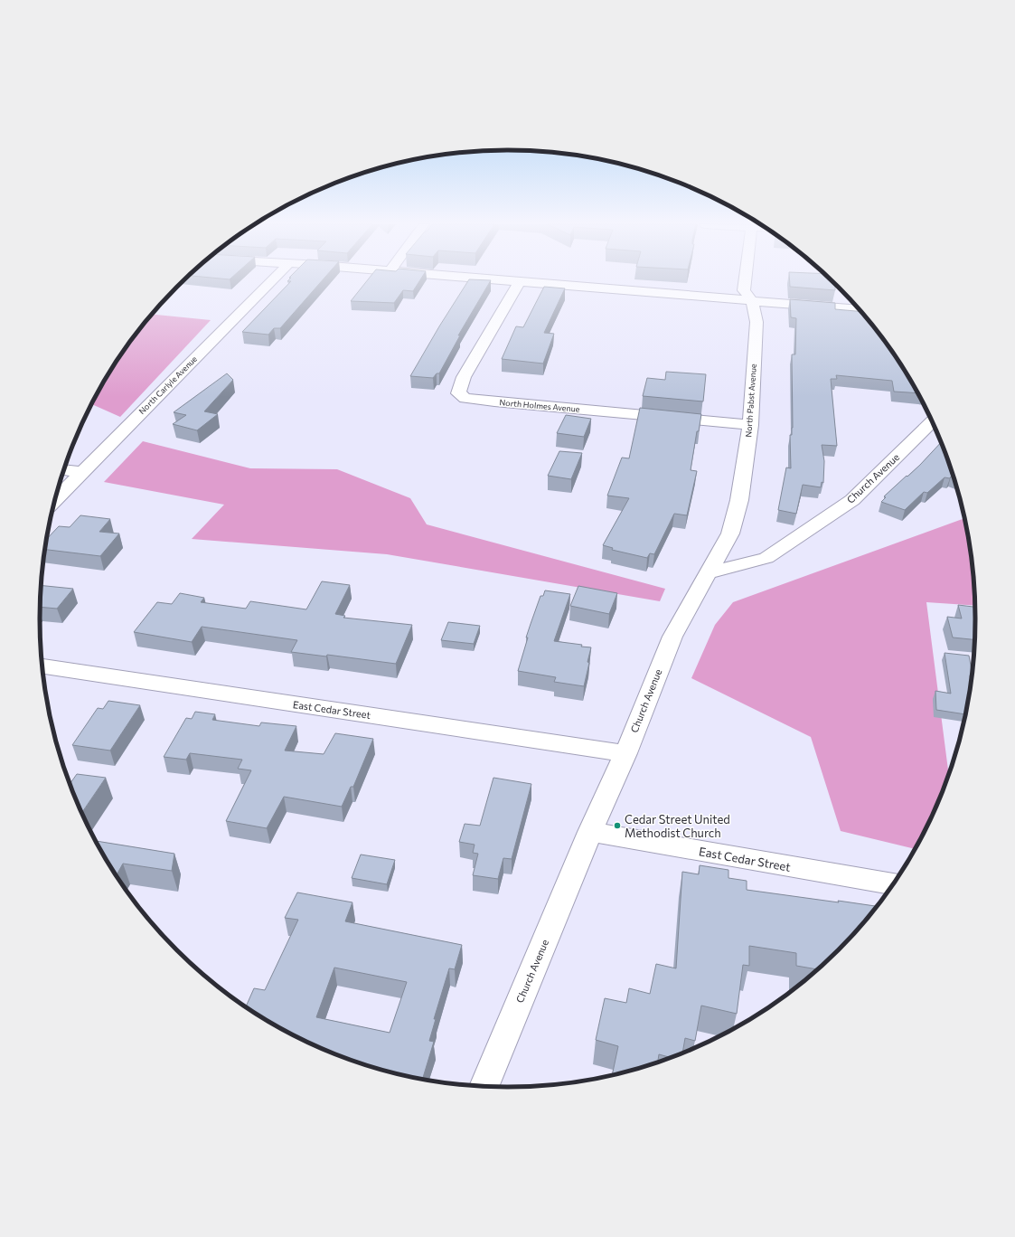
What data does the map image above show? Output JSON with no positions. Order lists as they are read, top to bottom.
{
  "streets": {
    "street": [
      "North Carlyle Avenue",
      "North Pabst Avenue",
      "North Holmes Avenue",
      "Church Avenue",
      "East Cedar Street"
    ]
  },
  "crossings": [
    ["North Pabst Avenue", "North Holmes Avenue"],
    ["North Pabst Avenue", "Church Avenue"],
    ["Church Avenue", "East Cedar Street"]
  ],
  "places": ["Cedar Street United Methodist Church"]
}
